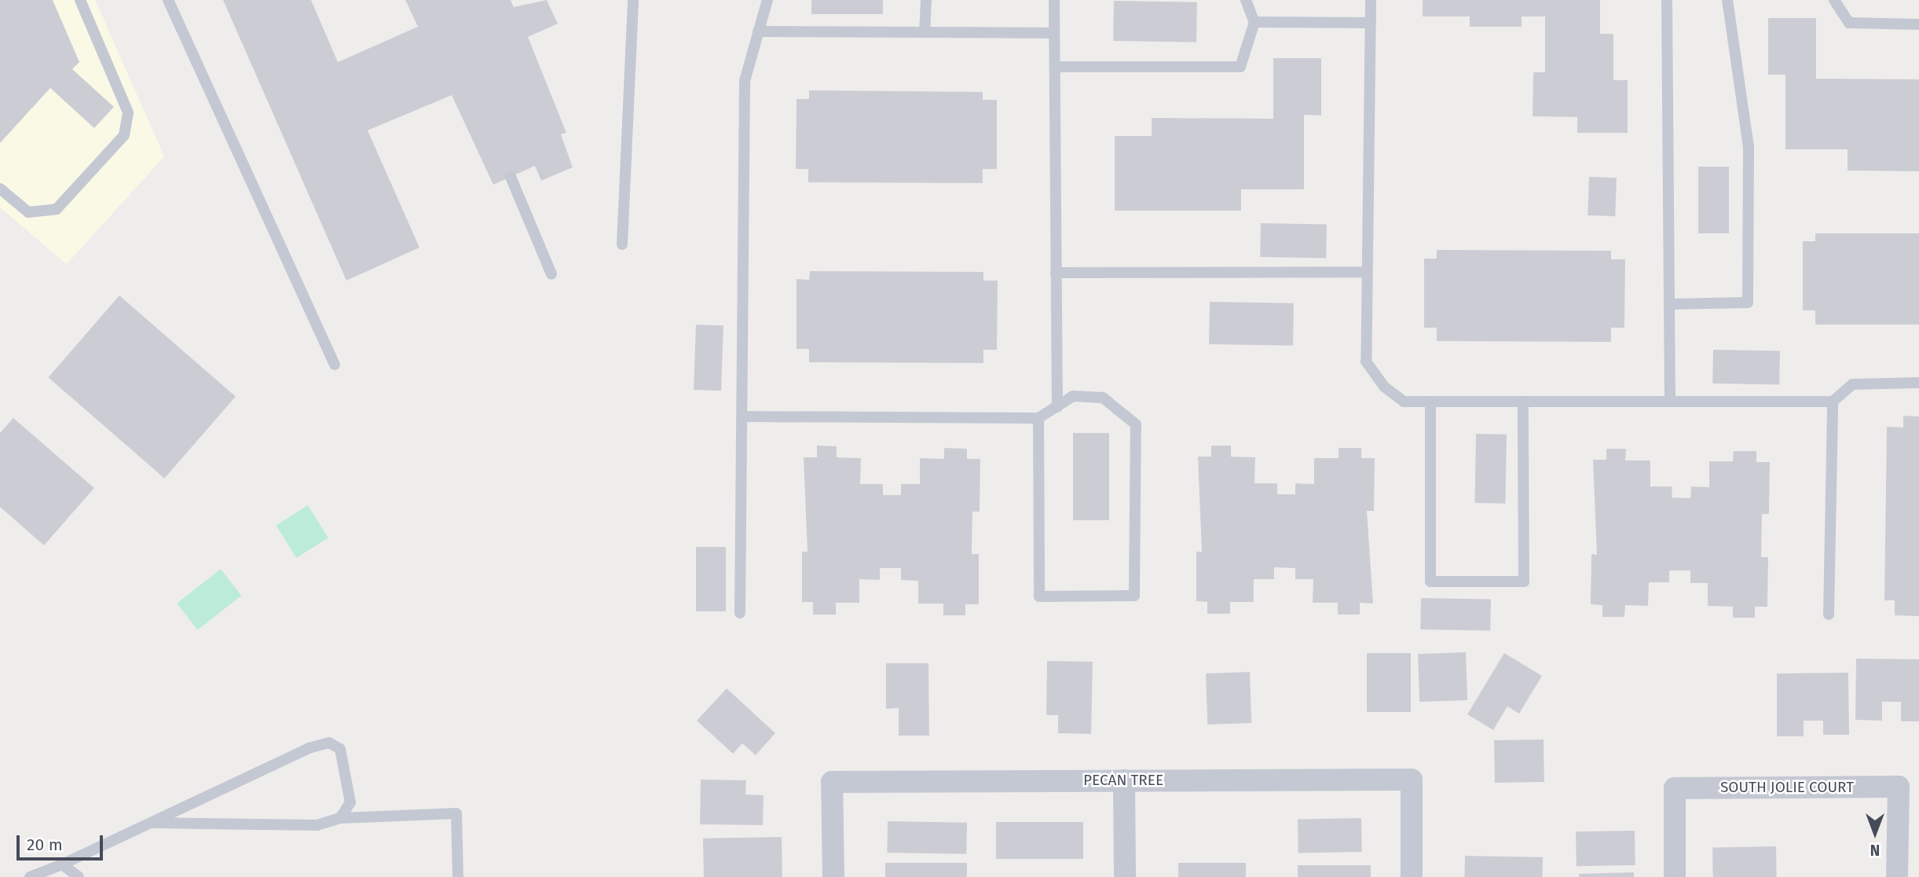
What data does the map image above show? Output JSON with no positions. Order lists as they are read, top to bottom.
{
  "streets": {
    "street": ["PECAN TREE", "SOUTH JOLIE COURT"]
  },
  "scale_bar": "20 m",
  "north": "bottom"
}
